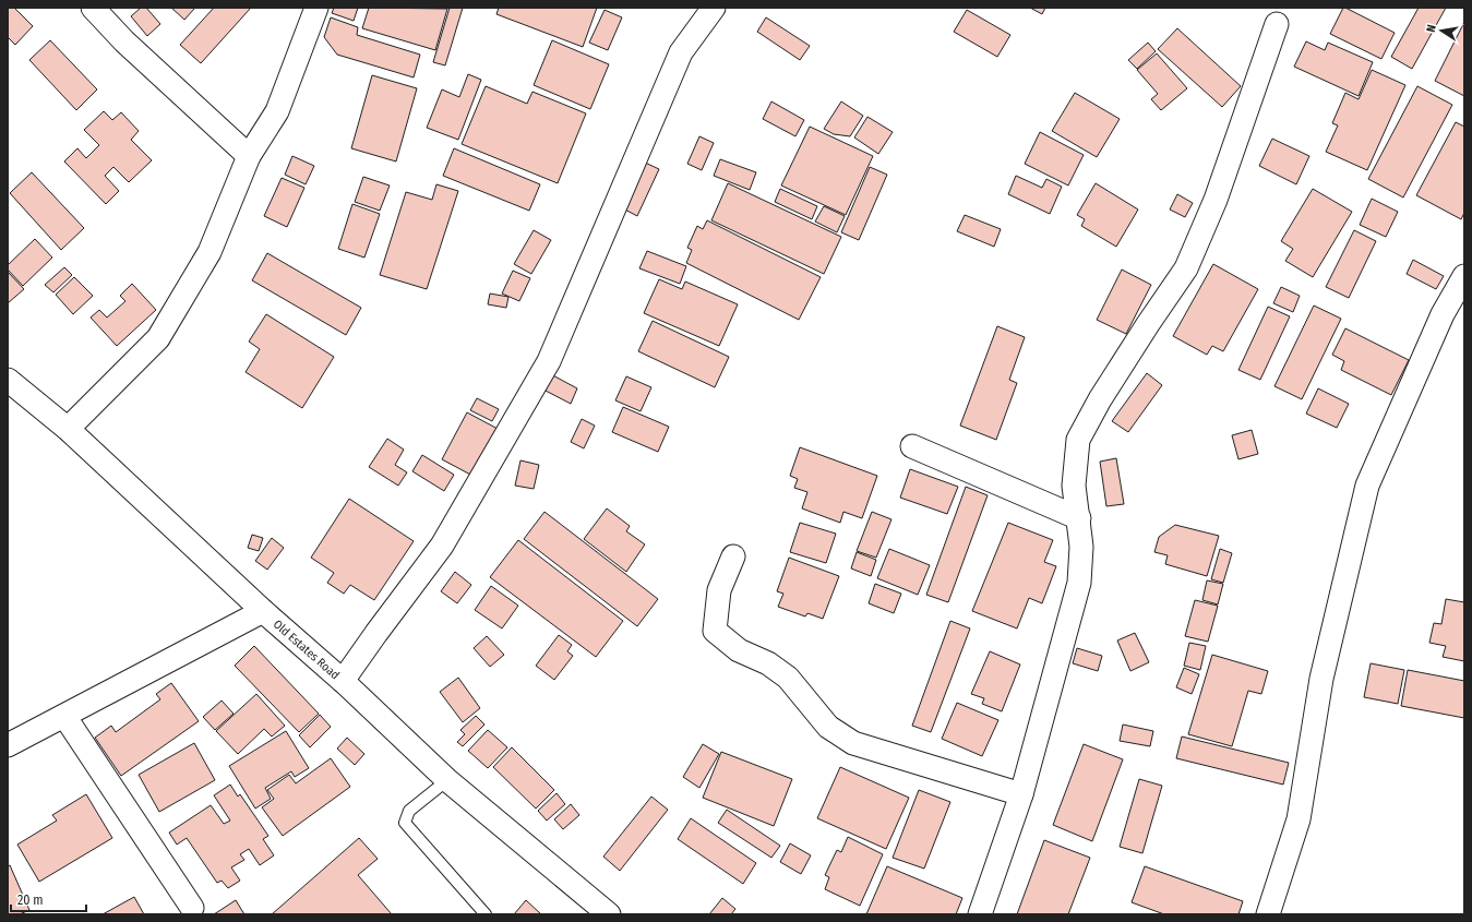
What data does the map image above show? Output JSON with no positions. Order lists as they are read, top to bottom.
{
  "streets": {
    "street": ["Old Estates Road"]
  },
  "scale_bar": "20 m",
  "north": "left"
}
